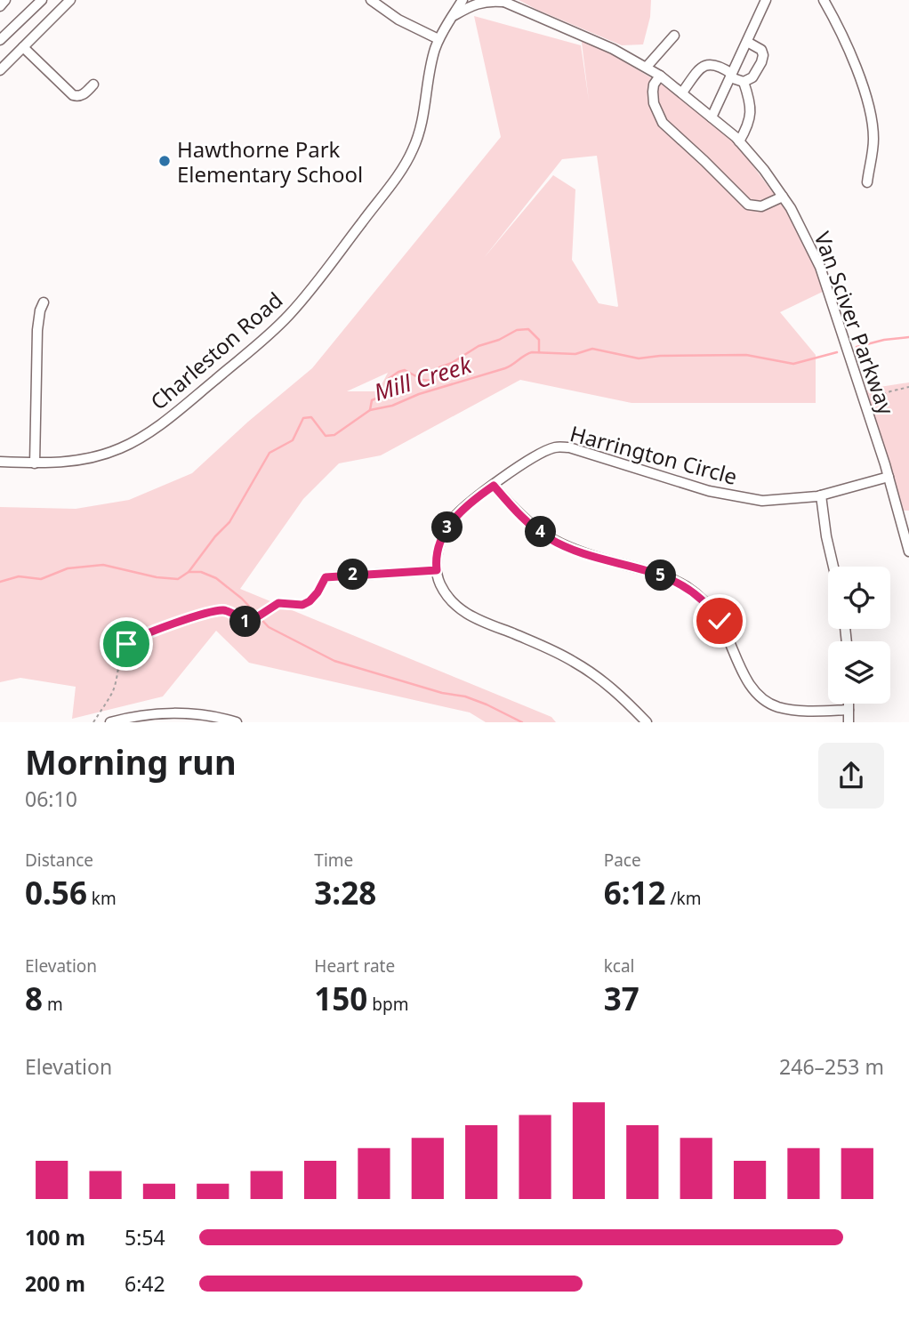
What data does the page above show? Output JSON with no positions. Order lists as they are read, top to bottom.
{
  "streets": {
    "street": ["Van Sciver Parkway", "Charleston Road", "Harrington Circle"]
  },
  "crossings": [
    ["Van Sciver Parkway", "Harrington Circle"]
  ],
  "water": ["Mill Creek"],
  "places": ["Hawthorne Park Elementary School"],
  "page": {
    "pins": [
      "3",
      "4",
      "2",
      "5",
      "1"
    ],
    "heading": ["Morning run", "06:10"],
    "stats": [
      ["Distance", "0.56 km"],
      ["Time", "3:28"],
      ["Pace", "6:12 /km"],
      ["Elevation", "8 m"],
      ["Heart rate", "150 bpm"],
      ["kcal", "37"]
    ],
    "chart": ["Elevation", "246–253 m"],
    "list": [
      {
        "name": "100 m",
        "note": "5:54"
      },
      {
        "name": "200 m",
        "note": "6:42"
      }
    ]
  }
}
